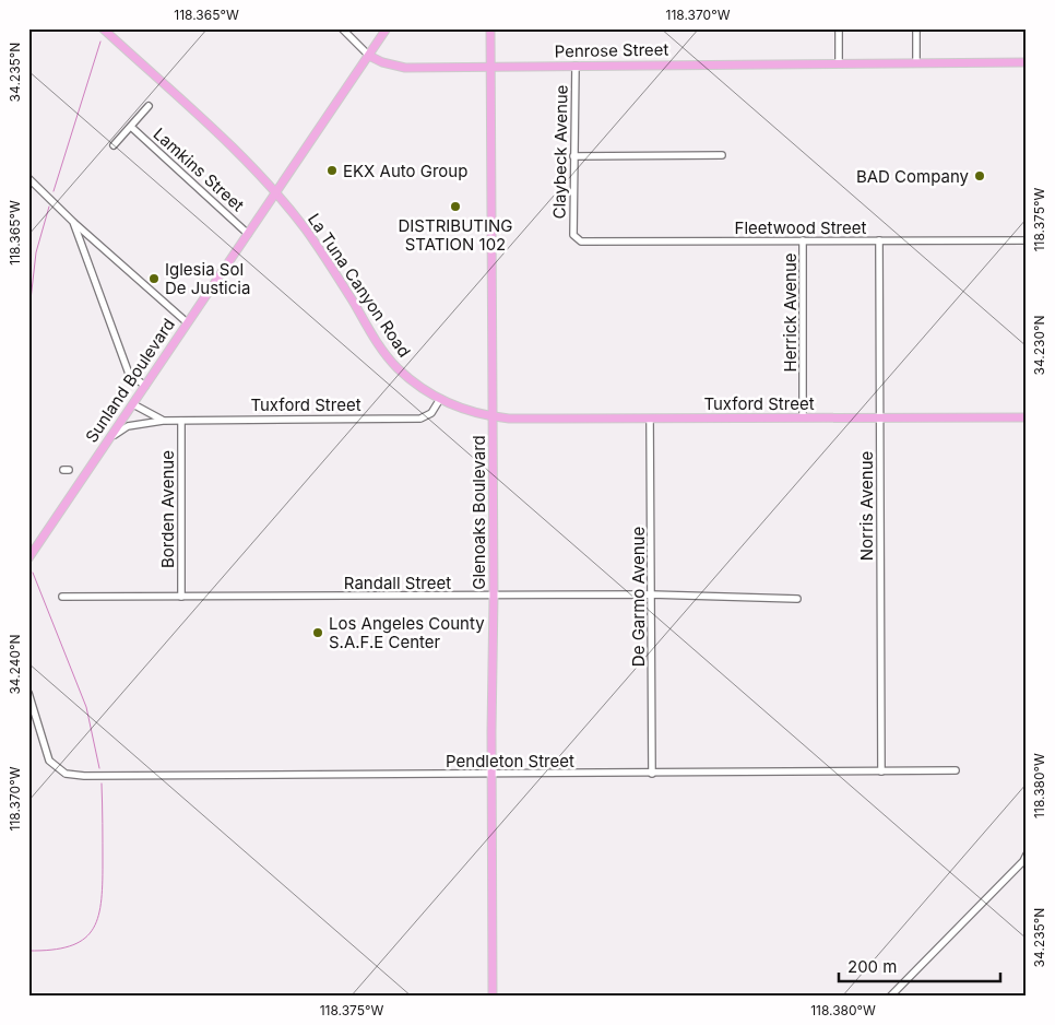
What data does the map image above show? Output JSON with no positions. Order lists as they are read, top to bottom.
{
  "streets": {
    "main road": [
      "Penrose Street",
      "La Tuna Canyon Road",
      "Sunland Boulevard",
      "Tuxford Street",
      "Glenoaks Boulevard"
    ],
    "street": [
      "Claybeck Avenue",
      "Lamkins Street",
      "Fleetwood Street",
      "Herrick Avenue",
      "Norris Avenue",
      "Borden Avenue",
      "Randall Street",
      "De Garmo Avenue",
      "Pendleton Street"
    ]
  },
  "crossings": [
    ["Penrose Street", "Claybeck Avenue"],
    ["Penrose Street", "Sunland Boulevard"],
    ["Penrose Street", "Glenoaks Boulevard"],
    ["Claybeck Avenue", "Fleetwood Street"],
    ["Lamkins Street", "Sunland Boulevard"],
    ["Fleetwood Street", "Herrick Avenue"],
    ["Fleetwood Street", "Norris Avenue"],
    ["La Tuna Canyon Road", "Sunland Boulevard"],
    ["La Tuna Canyon Road", "Tuxford Street"],
    ["La Tuna Canyon Road", "Glenoaks Boulevard"],
    ["Herrick Avenue", "Tuxford Street"],
    ["Sunland Boulevard", "Tuxford Street"],
    ["Tuxford Street", "Norris Avenue"],
    ["Tuxford Street", "Borden Avenue"],
    ["Tuxford Street", "Glenoaks Boulevard"],
    ["Tuxford Street", "De Garmo Avenue"],
    ["Norris Avenue", "Pendleton Street"],
    ["Borden Avenue", "Randall Street"],
    ["Glenoaks Boulevard", "Randall Street"],
    ["Glenoaks Boulevard", "Pendleton Street"],
    ["Randall Street", "De Garmo Avenue"],
    ["De Garmo Avenue", "Pendleton Street"]
  ],
  "places": [
    "EKX Auto Group",
    "BAD Company",
    "DISTRIBUTING STATION 102",
    "Iglesia Sol De Justicia",
    "Los Angeles County S.A.F.E Center"
  ],
  "scale_bar": "200 m",
  "coordinates": [
    "118.365°W",
    "118.370°W",
    "34.235°N",
    "118.375°W",
    "34.230°N",
    "34.240°N",
    "118.380°W"
  ]
}
